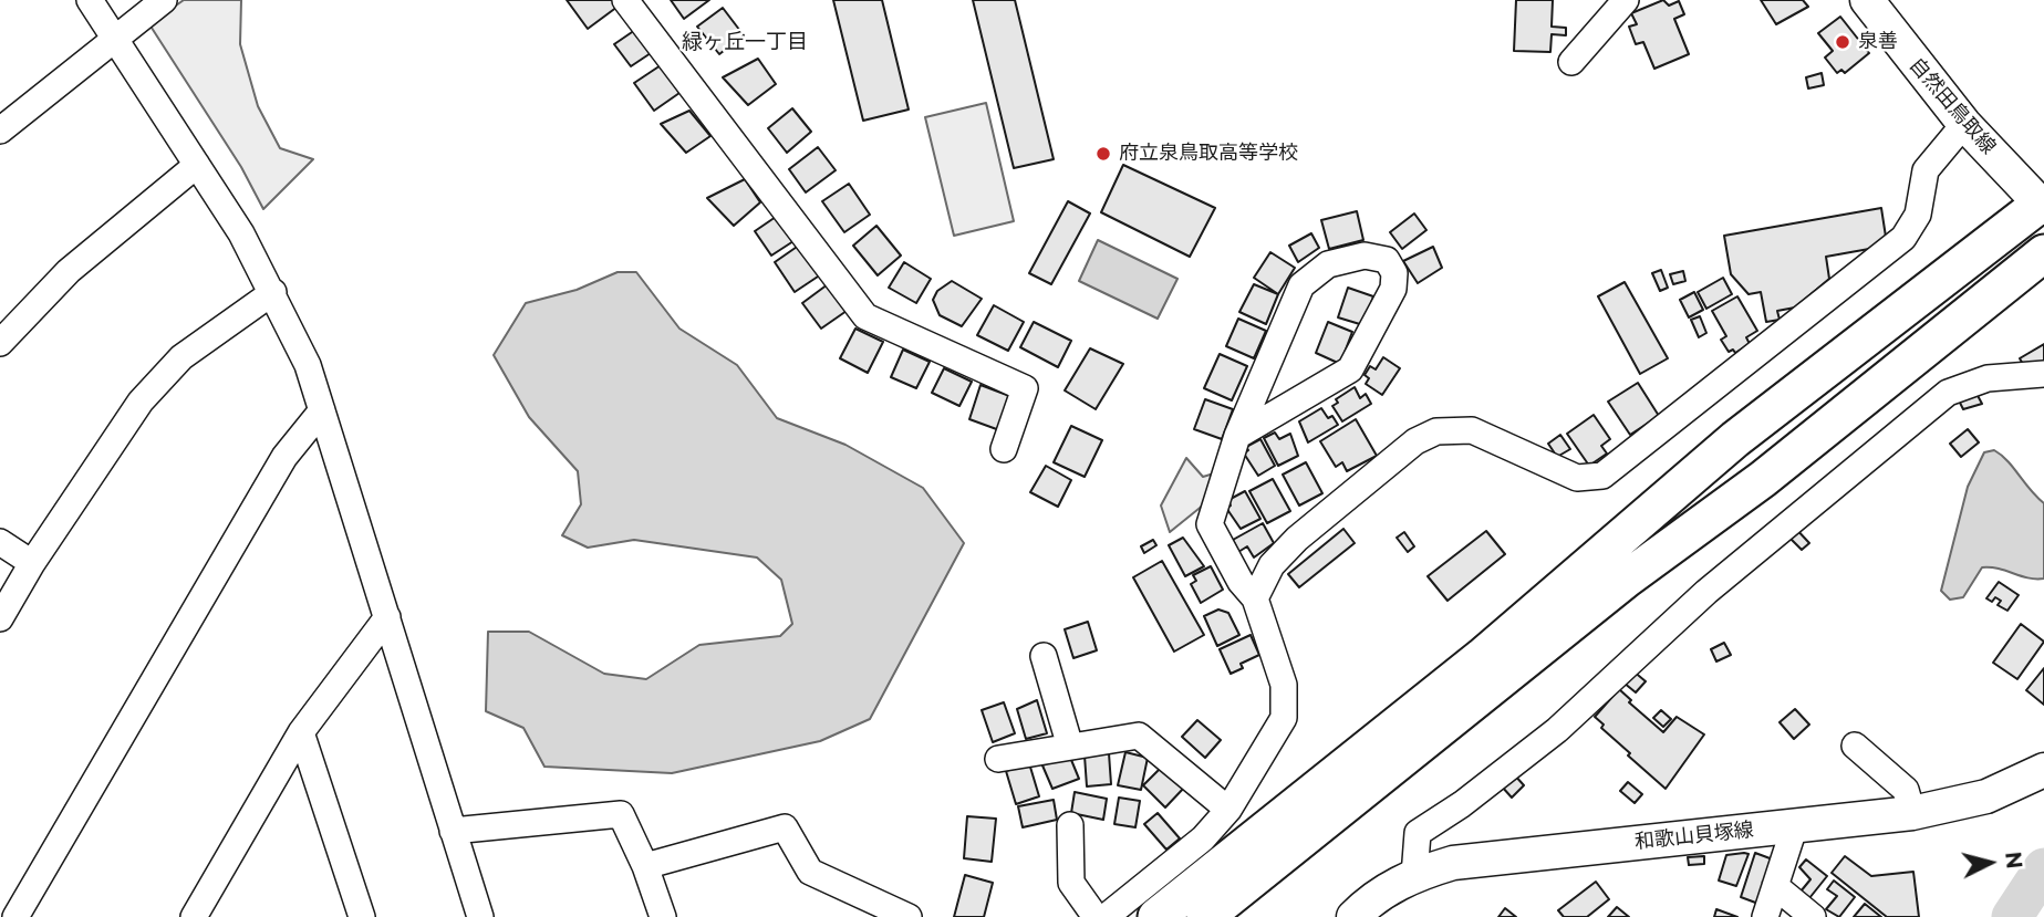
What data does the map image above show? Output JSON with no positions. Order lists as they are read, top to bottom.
{
  "streets": {
    "main road": ["自然田鳥取線", "和歌山貝塚線"]
  },
  "districts": ["緑ヶ丘一丁目"],
  "places": ["泉善", "府立泉鳥取高等学校"],
  "north": "right"
}
